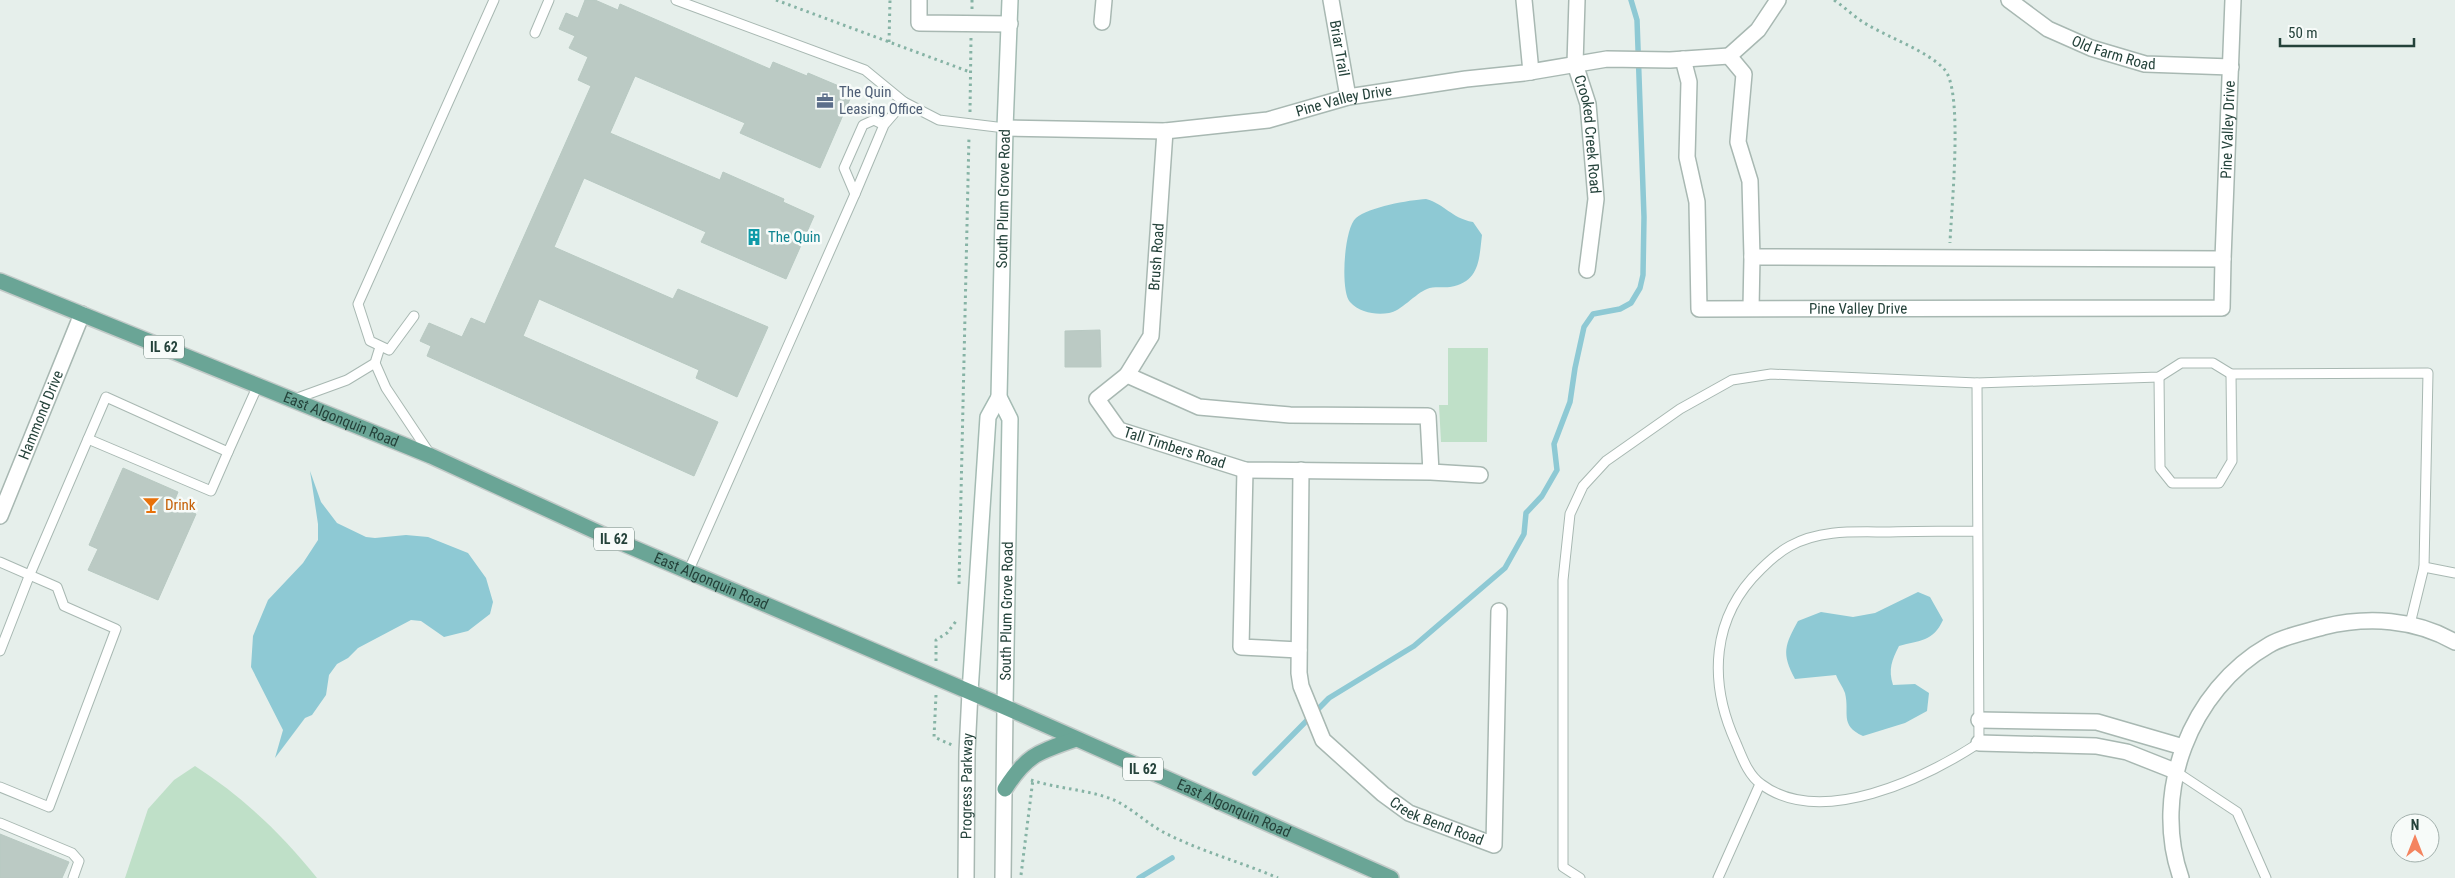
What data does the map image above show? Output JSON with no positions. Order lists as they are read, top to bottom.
{
  "streets": {
    "main road": ["IL 62", "East Algonquin Road"],
    "street": [
      "Briar Trail",
      "Old Farm Road",
      "Pine Valley Drive",
      "Crooked Creek Road",
      "South Plum Grove Road",
      "Brush Road",
      "Hammond Drive",
      "Tall Timbers Road",
      "Progress Parkway",
      "Creek Bend Road"
    ]
  },
  "crossings": [
    ["Briar Trail", "Pine Valley Drive"],
    ["Old Farm Road", "Pine Valley Drive"],
    ["Pine Valley Drive", "Crooked Creek Road"],
    ["Pine Valley Drive", "South Plum Grove Road"],
    ["Pine Valley Drive", "Brush Road"],
    ["South Plum Grove Road", "East Algonquin Road"],
    ["South Plum Grove Road", "Progress Parkway"],
    ["Brush Road", "Tall Timbers Road"],
    ["Hammond Drive", "East Algonquin Road"],
    ["East Algonquin Road", "Progress Parkway"],
    ["Tall Timbers Road", "Creek Bend Road"]
  ],
  "places": {
    "office": ["The Quin Leasing Office"],
    "building": ["The Quin"],
    "bar": ["Drink"]
  },
  "scale_bar": "50 m",
  "north": "top"
}
